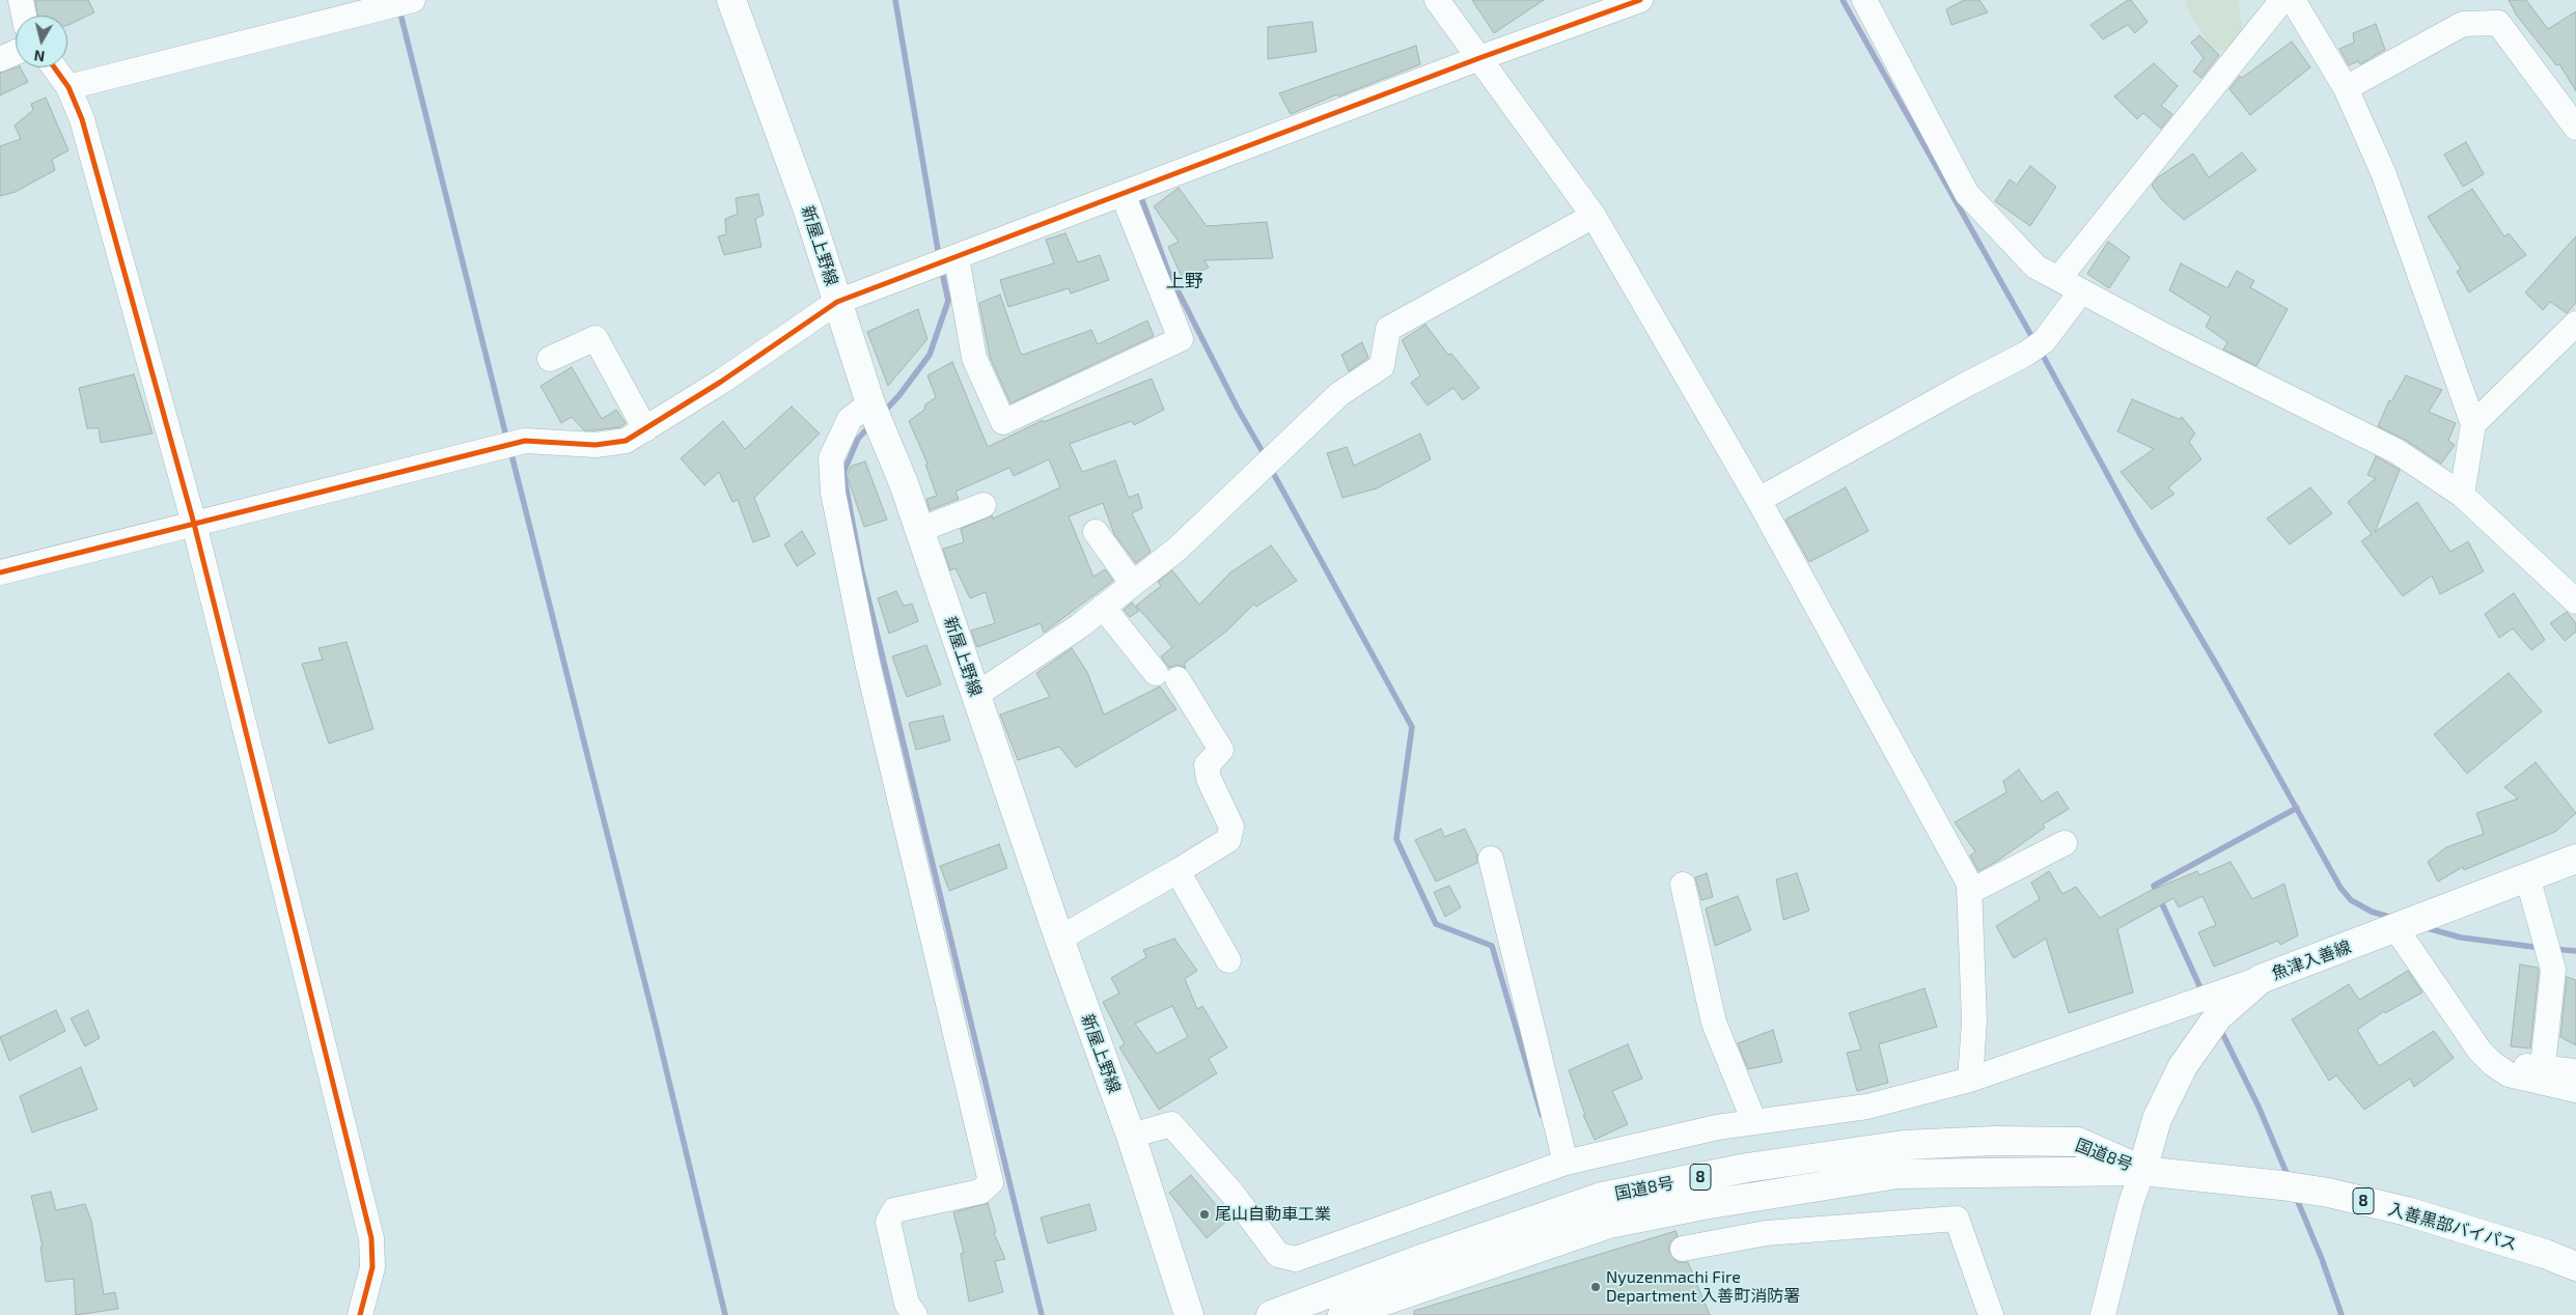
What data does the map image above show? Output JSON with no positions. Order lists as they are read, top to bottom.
{
  "streets": {
    "main road": [
      "新屋上野線",
      "魚津入善線",
      "国道8号",
      "8",
      "入善黒部バイパス"
    ]
  },
  "crossings": [
    ["魚津入善線", "国道8号"],
    ["魚津入善線", "入善黒部バイパス"],
    ["国道8号", "入善黒部バイパス"]
  ],
  "districts": ["上野"],
  "places": ["尾山自動車工業", "Nyuzenmachi Fire Department 入善町消防署"],
  "north": "bottom"
}
